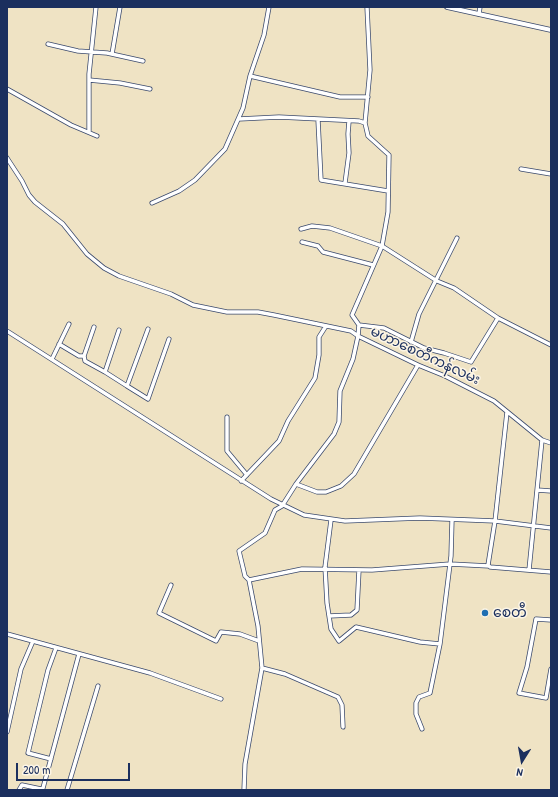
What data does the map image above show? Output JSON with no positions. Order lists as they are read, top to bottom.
{
  "streets": {
    "street": ["မဟာစေတီကန်လမ်း"]
  },
  "places": ["စေတီ"],
  "scale_bar": "200 m",
  "north": "bottom"
}
